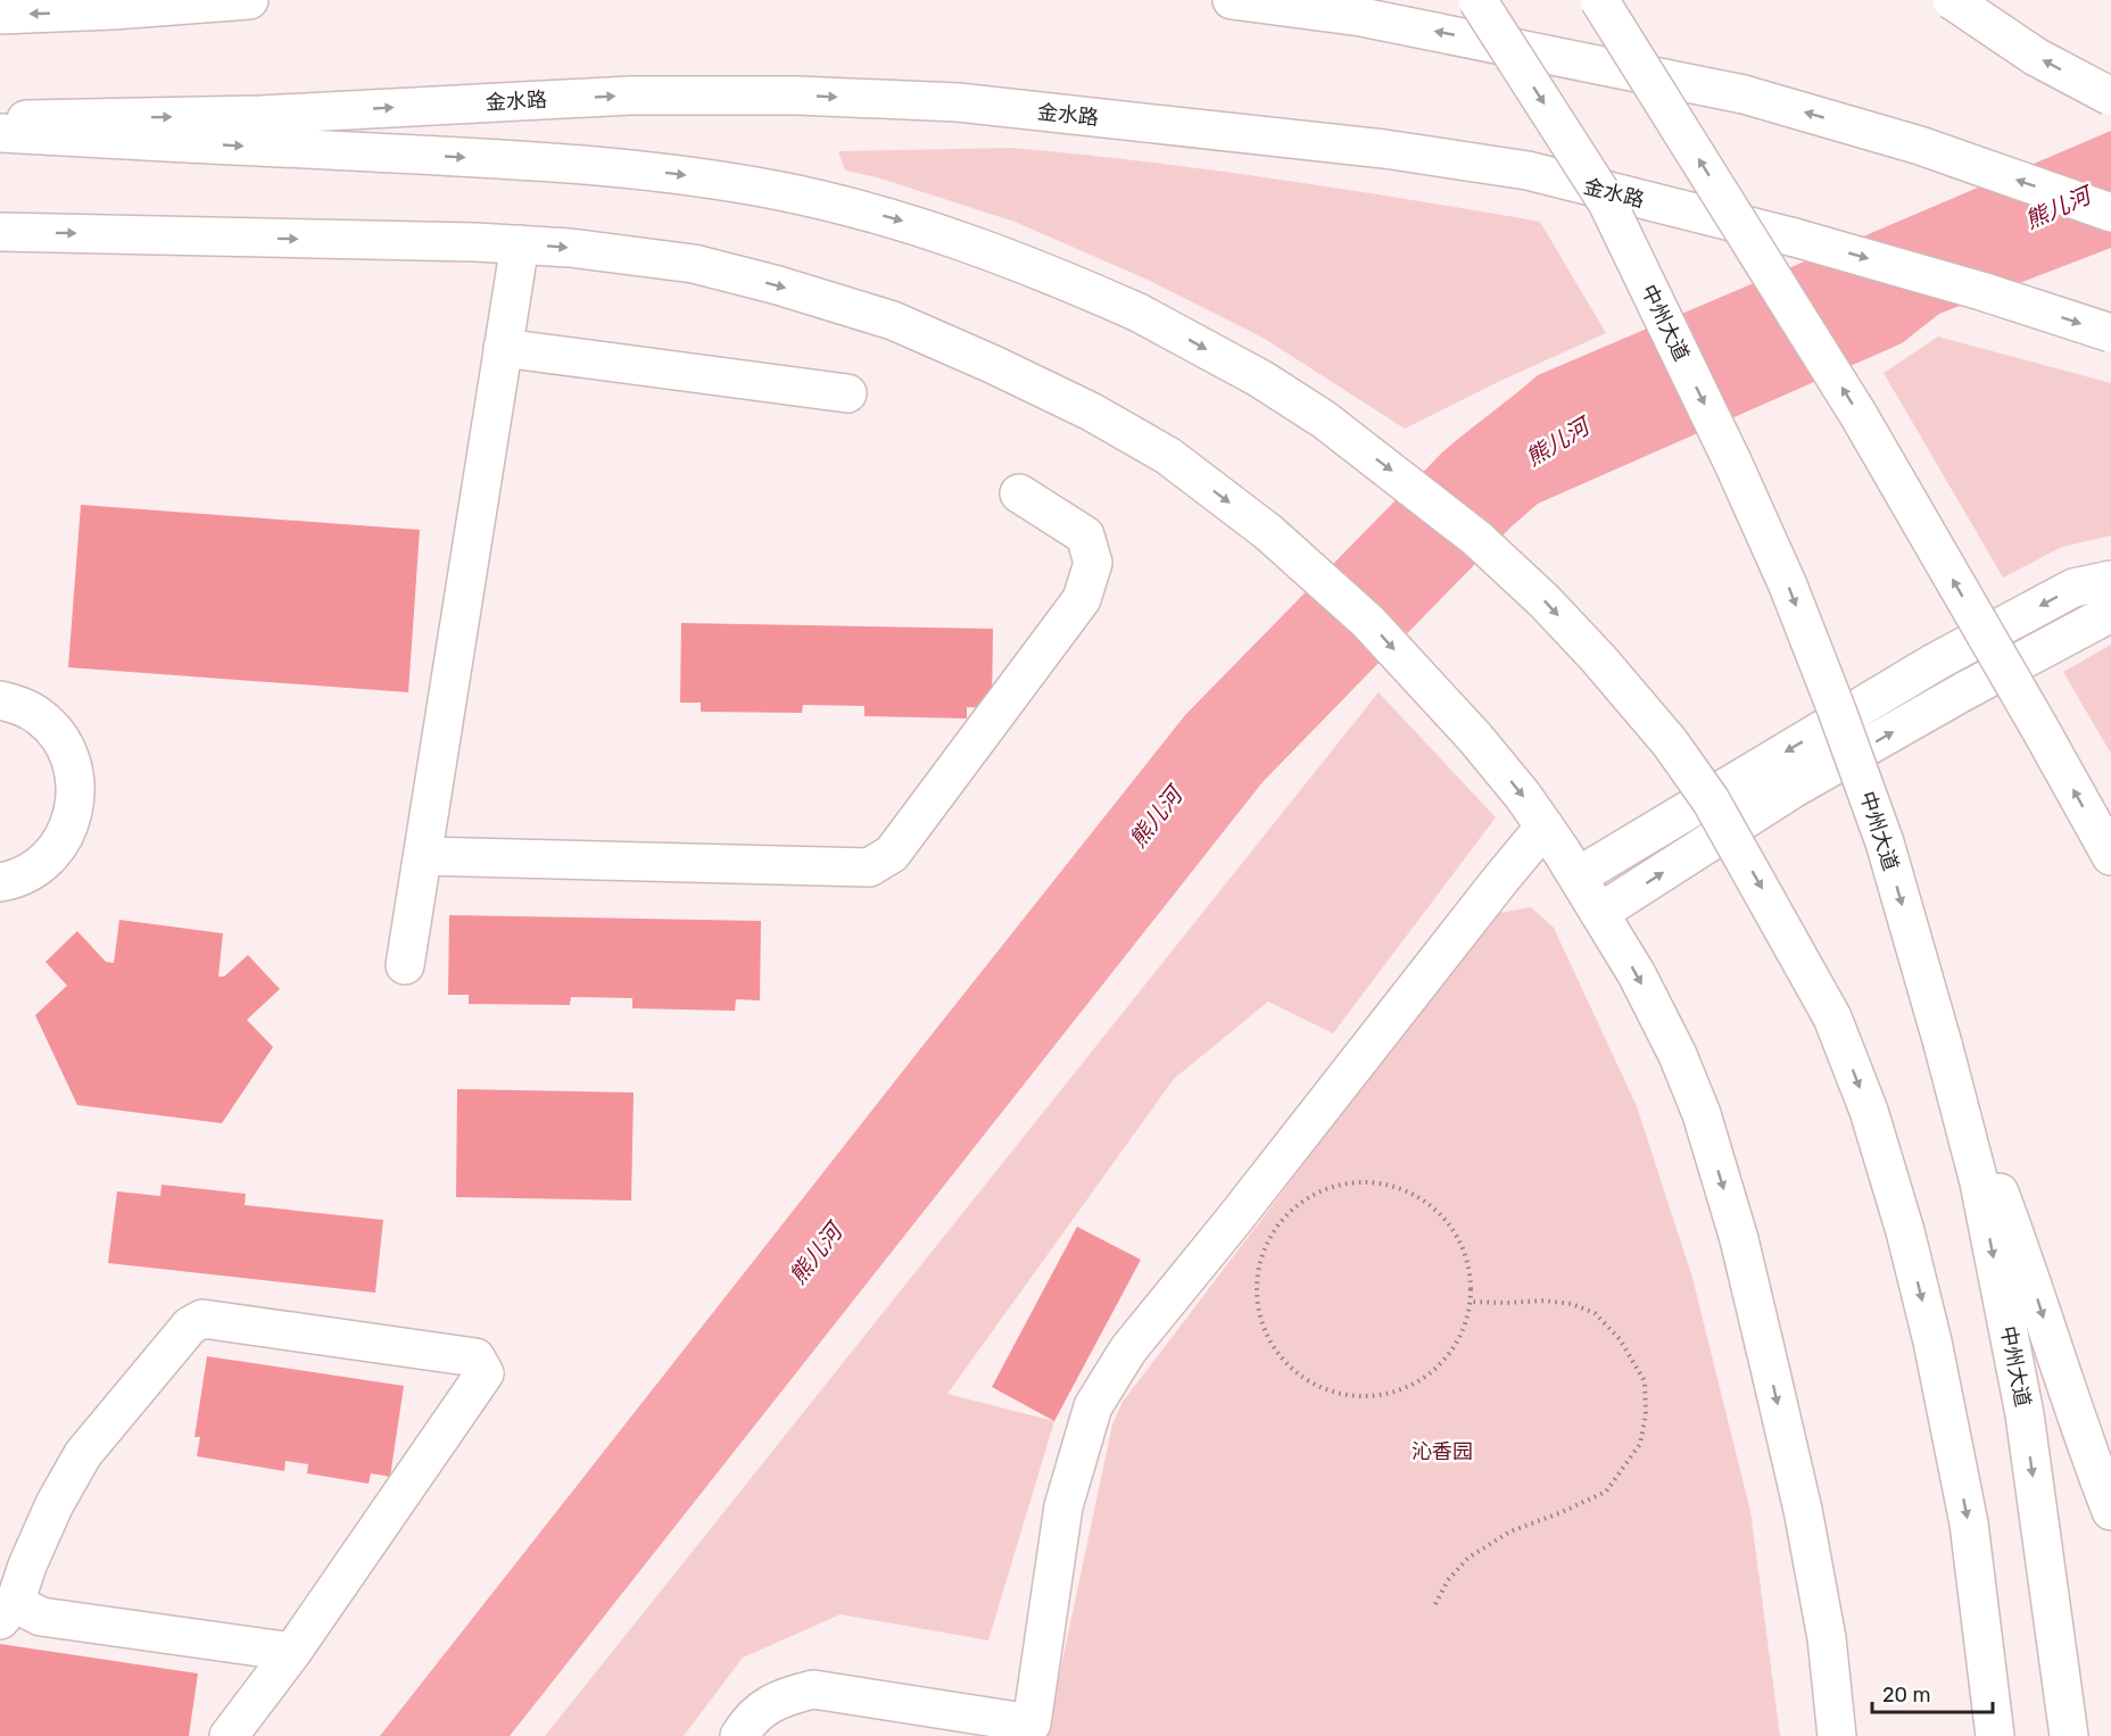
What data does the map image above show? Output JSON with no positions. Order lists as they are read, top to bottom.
{
  "streets": {
    "main road": ["金水路", "中州大道"]
  },
  "water": ["熊儿河"],
  "parks": ["沁香园"],
  "scale_bar": "20 m"
}
